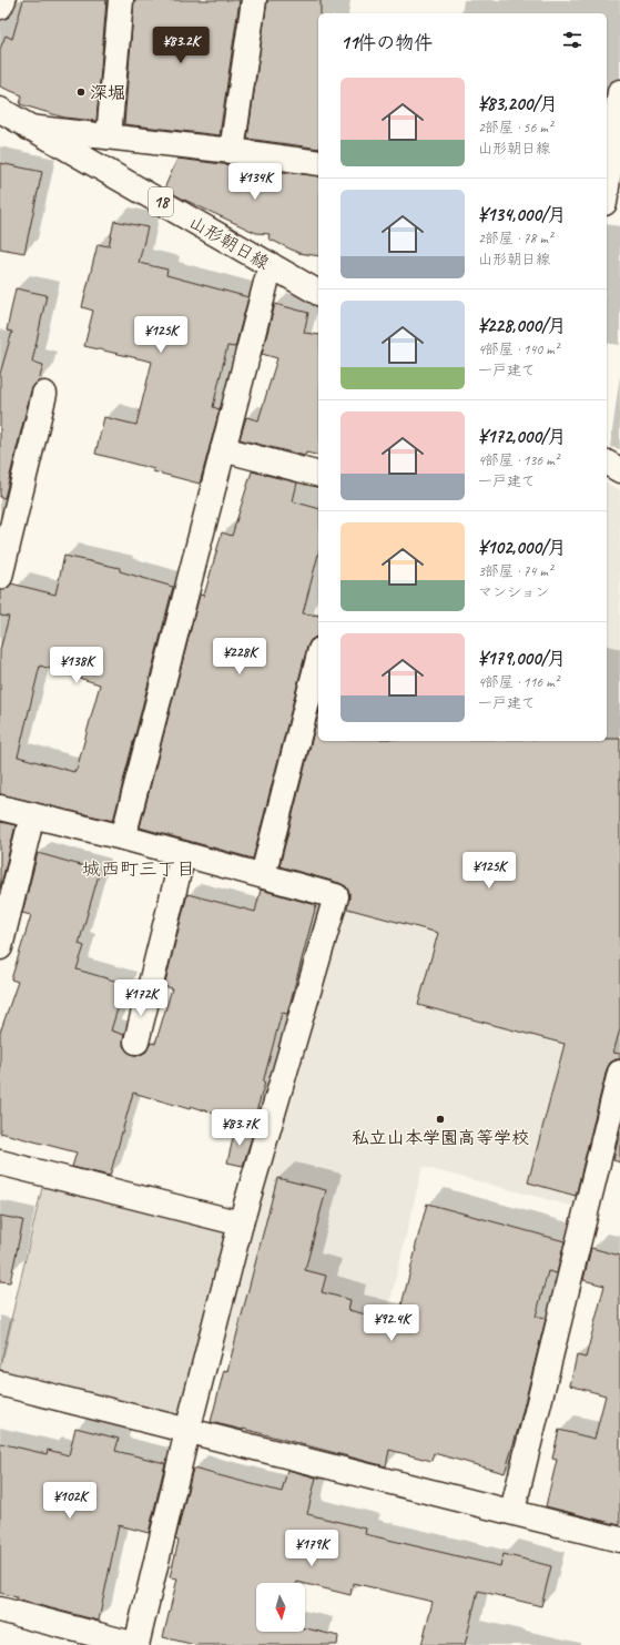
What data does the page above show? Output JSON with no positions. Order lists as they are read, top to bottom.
{
  "streets": {
    "street": ["18", "山形朝日線"]
  },
  "districts": ["城西町三丁目"],
  "places": ["深堀", "私立山本学園高等学校"],
  "north": "bottom",
  "page": {
    "heading": "11件の物件",
    "price": [
      "¥83.2K",
      "¥134K",
      "¥125K",
      "¥228K",
      "¥138K",
      "¥125K",
      "¥172K",
      "¥83.7K",
      "¥92.4K",
      "¥102K",
      "¥179K"
    ],
    "list": [
      {
        "name": "¥83,200/月",
        "note": "2部屋 · 56 m² · 山形朝日線"
      },
      {
        "name": "¥134,000/月",
        "note": "2部屋 · 78 m² · 山形朝日線"
      },
      {
        "name": "¥228,000/月",
        "note": "4部屋 · 140 m² · 一戸建て"
      },
      {
        "name": "¥172,000/月",
        "note": "4部屋 · 136 m² · 一戸建て"
      },
      {
        "name": "¥102,000/月",
        "note": "3部屋 · 74 m² · マンション"
      },
      {
        "name": "¥179,000/月",
        "note": "4部屋 · 116 m² · 一戸建て"
      }
    ]
  }
}
